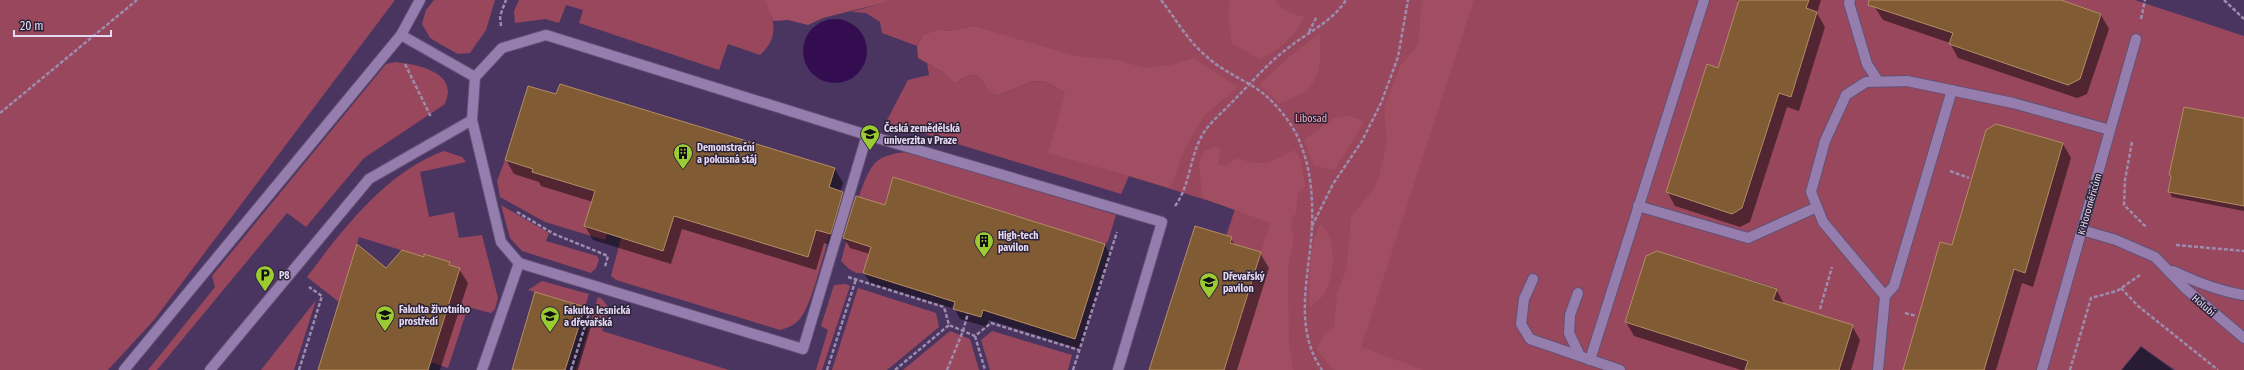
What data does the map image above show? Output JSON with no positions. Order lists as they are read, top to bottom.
{
  "streets": {
    "street": ["K Horoměřicům", "Holubí"]
  },
  "crossings": [
    ["K Horoměřicům", "Holubí"]
  ],
  "parks": ["Libosad"],
  "places": {
    "school or university": [
      "Česká zemědělská univerzita v Praze",
      "Dřevařský pavilon",
      "Fakulta životního prostředí",
      "Fakulta lesnická a dřevařská"
    ],
    "building": ["Demonstrační a pokusná stáj", "High-tech pavilon"],
    "parking": ["P8"]
  },
  "scale_bar": "20 m"
}
